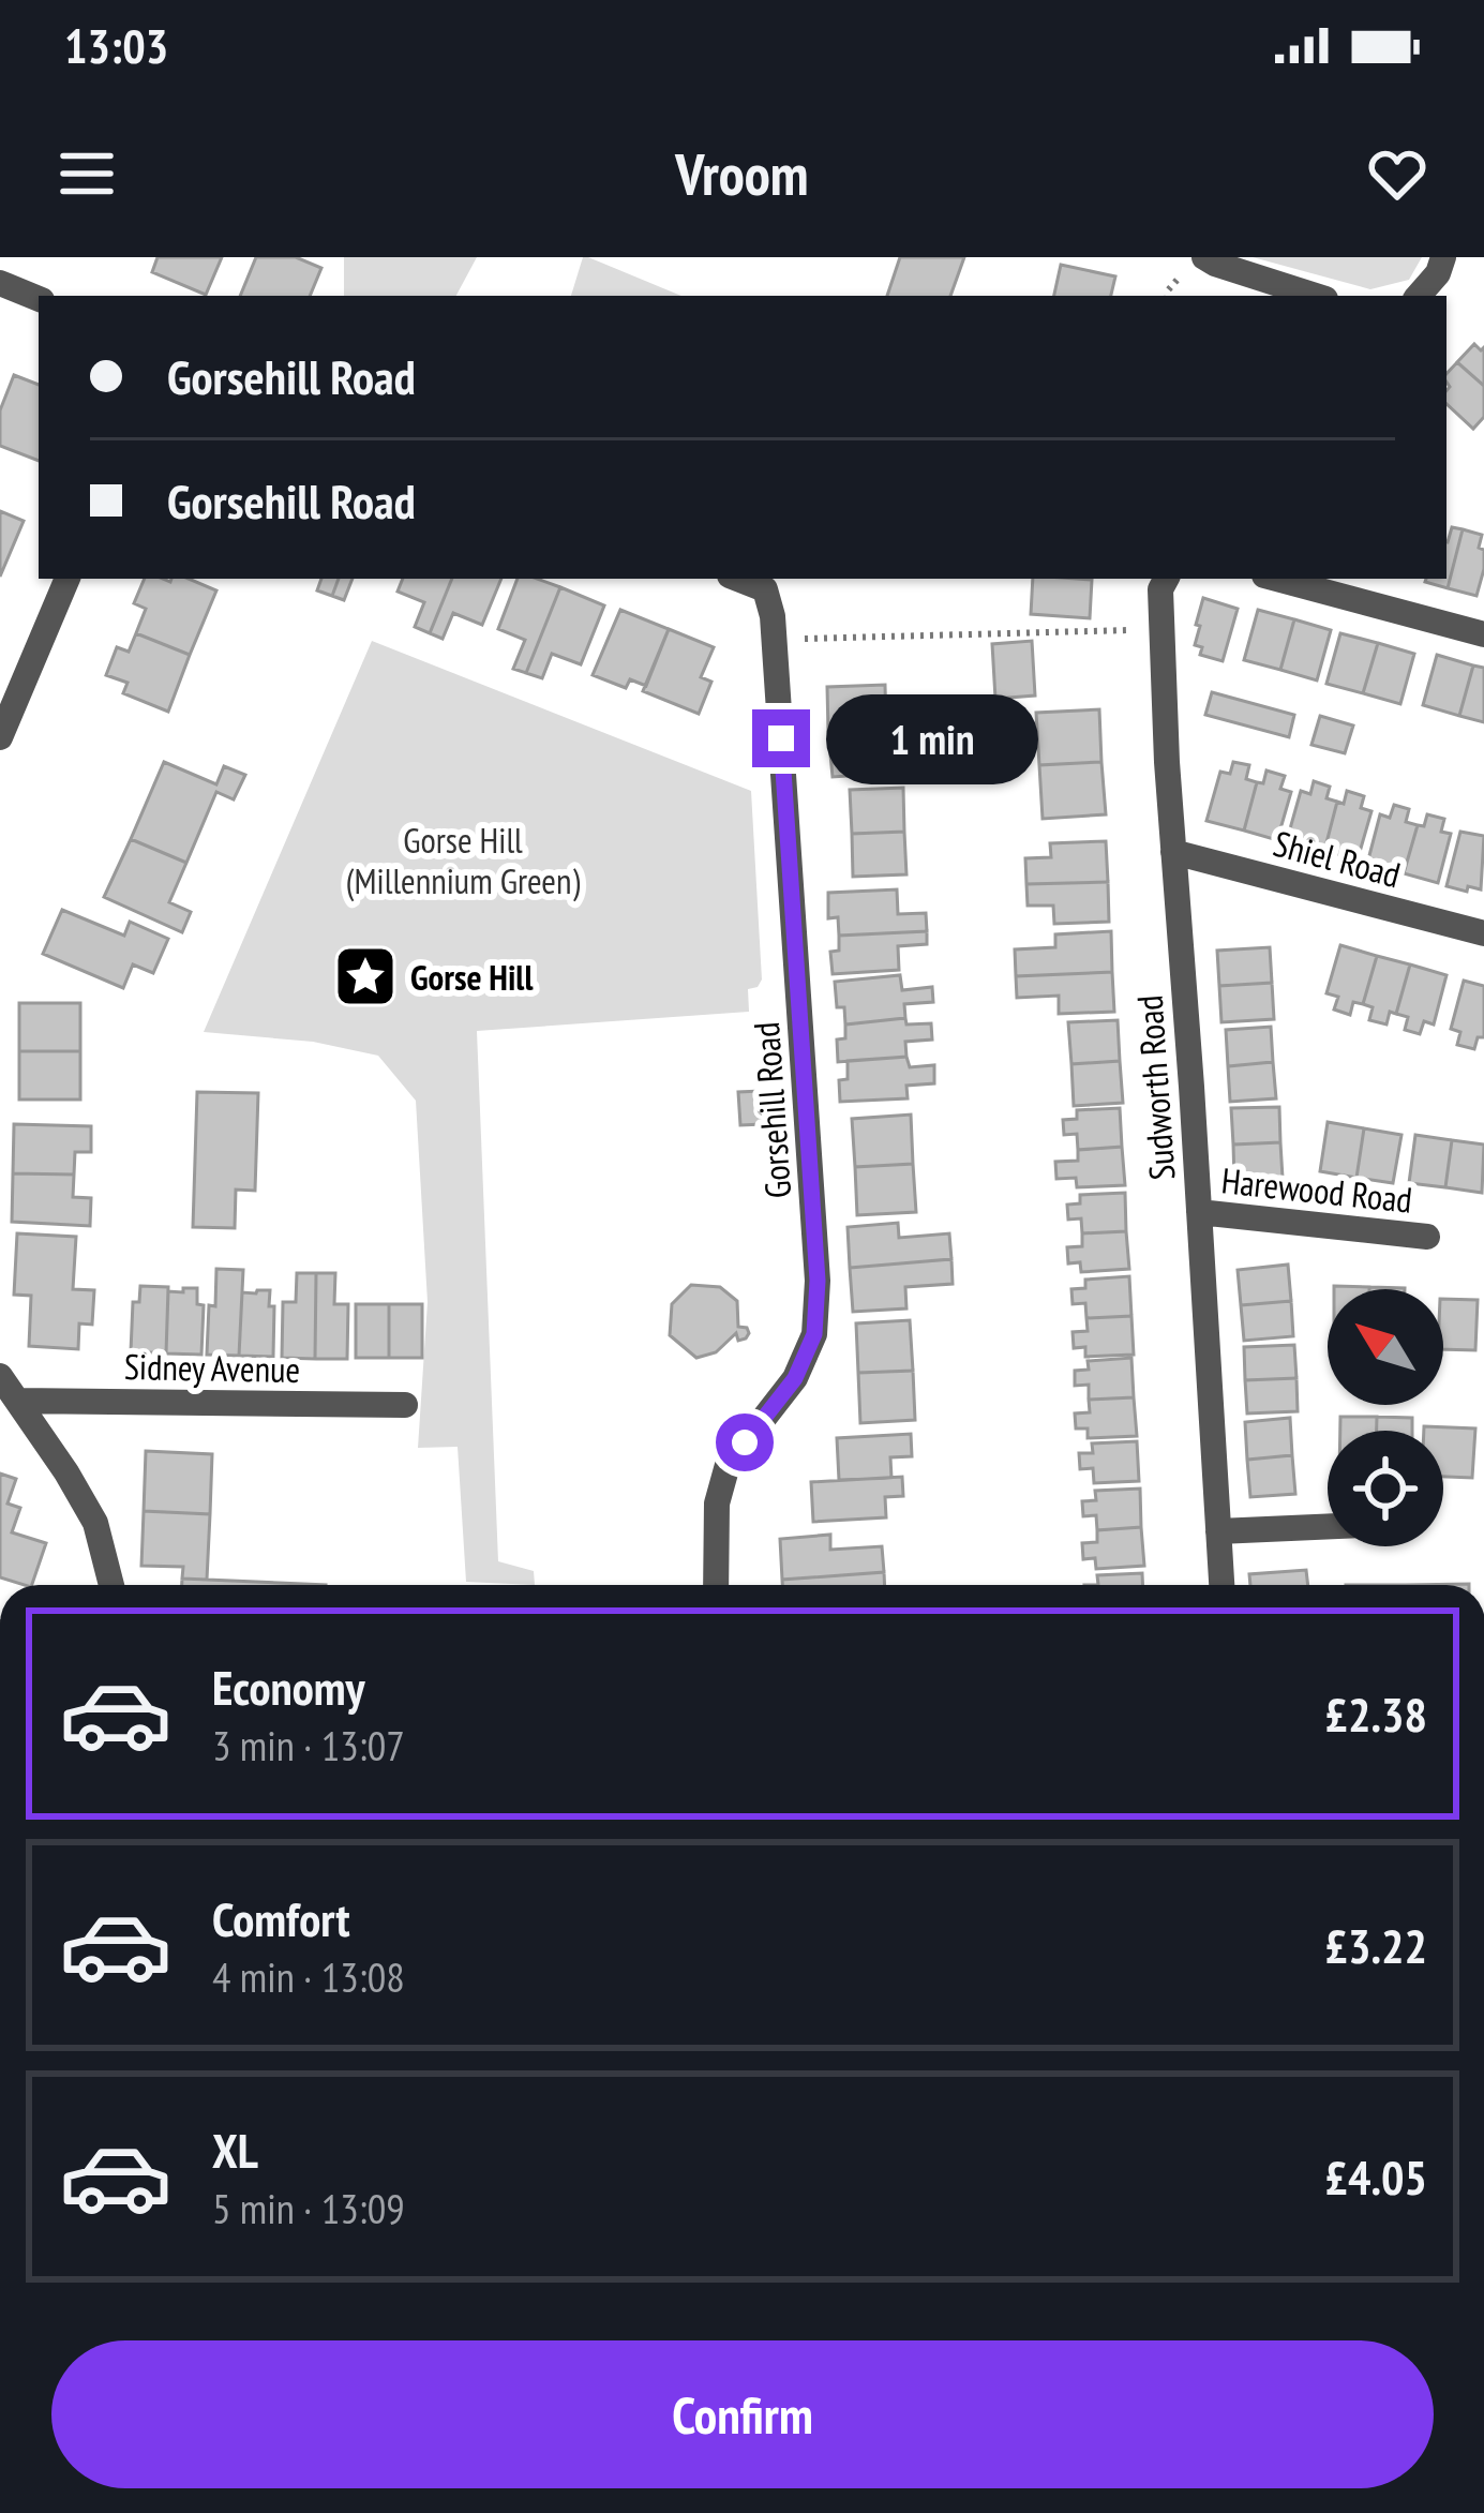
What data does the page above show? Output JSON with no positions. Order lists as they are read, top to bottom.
{
  "streets": {
    "street": [
      "Shiel Road",
      "Sudworth Road",
      "Gorsehill Road",
      "Harewood Road",
      "Sidney Avenue"
    ]
  },
  "crossings": [
    ["Shiel Road", "Sudworth Road"],
    ["Sudworth Road", "Harewood Road"]
  ],
  "parks": ["Gorse Hill (Millennium Green)"],
  "places": {
    "place": ["Gorse Hill"]
  },
  "north": "top left",
  "page": {
    "status": "13:03",
    "header": "Vroom",
    "banner": ["Gorsehill Road", "Gorsehill Road"],
    "bubble": "1 min",
    "list": [
      {
        "name": "Economy",
        "note": "3 min · 13:07",
        "value": "£2.38"
      },
      {
        "name": "Comfort",
        "note": "4 min · 13:08",
        "value": "£3.22"
      },
      {
        "name": "XL",
        "note": "5 min · 13:09",
        "value": "£4.05"
      }
    ],
    "buttons": "Confirm"
  }
}
